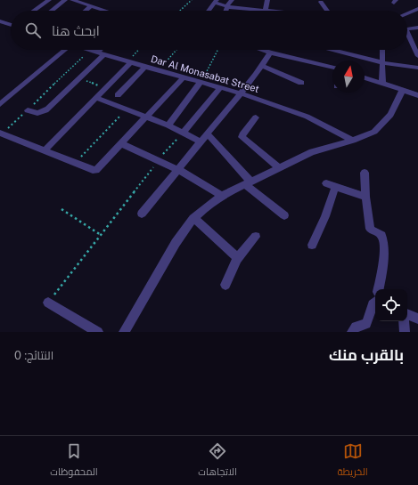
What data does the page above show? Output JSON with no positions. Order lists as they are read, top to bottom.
{
  "streets": {
    "street": ["Dar Al Monasabat Street"]
  },
  "north": "top",
  "page": {
    "search": "ابحث هنا",
    "heading": ["بالقرب منك", "النتائج: 0"],
    "nav": ["الخريطة", "الاتجاهات", "المحفوظات"]
  }
}
